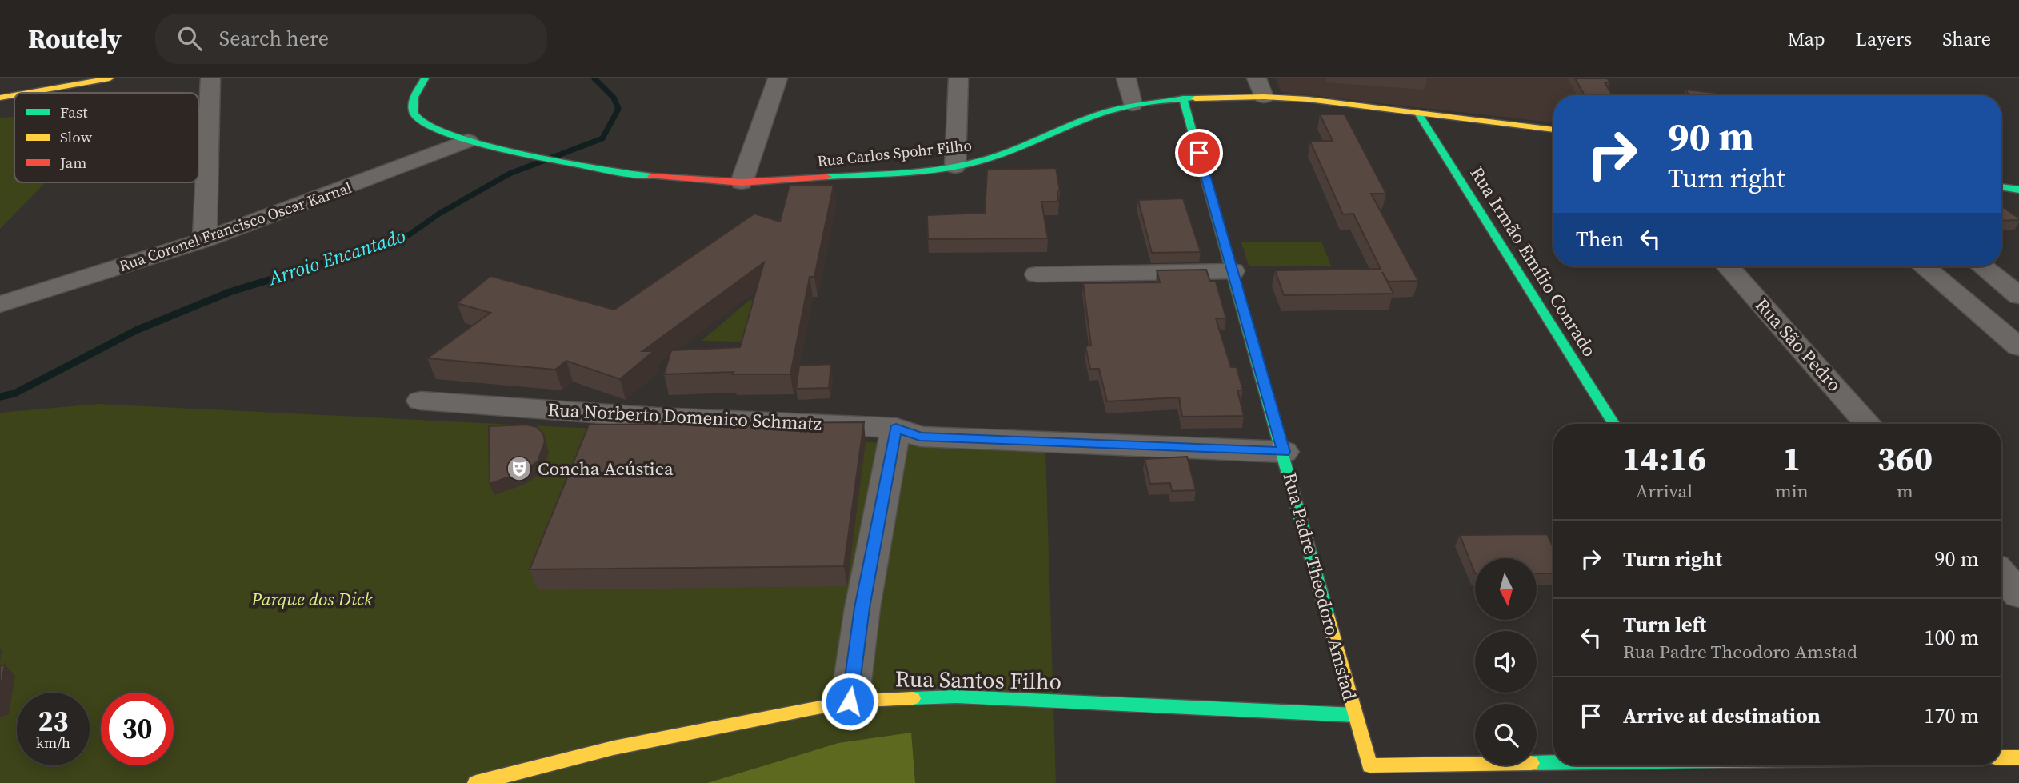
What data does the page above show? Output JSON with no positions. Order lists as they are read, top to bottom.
{
  "streets": {
    "street": [
      "Rua Carlos Spohr Filho",
      "Rua Coronel Francisco Oscar Karnal",
      "Rua Irmão Emílio Conrado",
      "Rua São Pedro",
      "Rua Norberto Domenico Schmatz",
      "Rua Padre Theodoro Amstad",
      "Rua Santos Filho"
    ]
  },
  "crossings": [
    ["Rua Carlos Spohr Filho", "Rua Coronel Francisco Oscar Karnal"],
    ["Rua Carlos Spohr Filho", "Rua Irmão Emílio Conrado"],
    ["Rua Carlos Spohr Filho", "Rua Padre Theodoro Amstad"],
    ["Rua Norberto Domenico Schmatz", "Rua Padre Theodoro Amstad"],
    ["Rua Padre Theodoro Amstad", "Rua Santos Filho"]
  ],
  "water": ["Arroio Encantado"],
  "parks": ["Parque dos Dick"],
  "places": {
    "theatre": ["Concha Acústica"]
  },
  "legend": ["Fast", "Slow", "Jam"],
  "north": "bottom",
  "page": {
    "header": "Routely",
    "search": "Search here",
    "nav": ["Map", "Layers", "Share"],
    "turn": ["90 m", "Turn right"],
    "then": "Then",
    "eta": [
      "14:16",
      "Arrival",
      "1",
      "min",
      "360",
      "m"
    ],
    "list": [
      {
        "name": "Turn right",
        "value": "90 m"
      },
      {
        "name": "Turn left",
        "note": "Rua Padre Theodoro Amstad",
        "value": "100 m"
      },
      {
        "name": "Arrive at destination",
        "value": "170 m"
      }
    ],
    "speed": "23 km/h",
    "limit": "30"
  }
}
